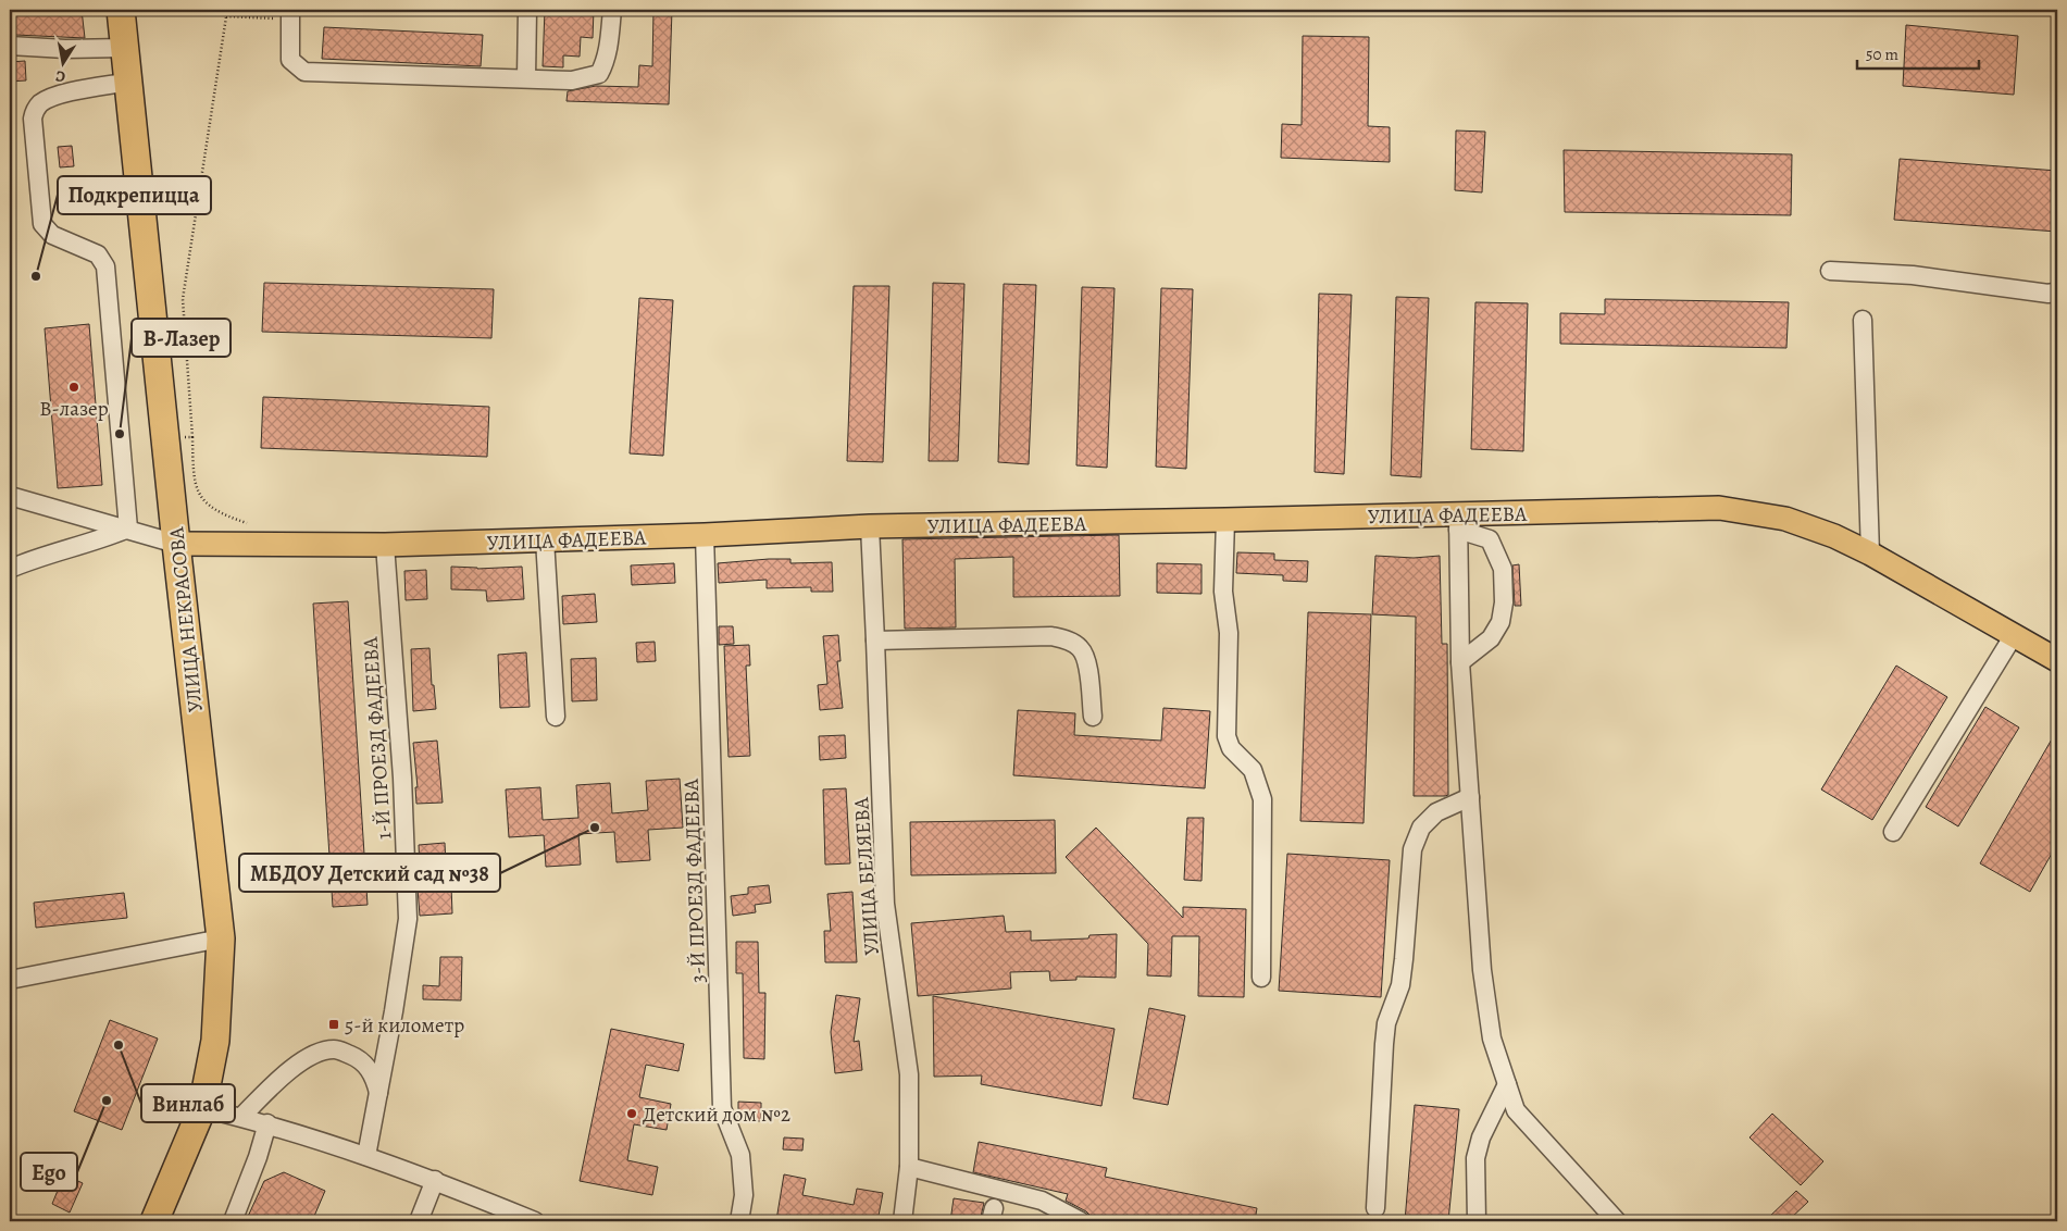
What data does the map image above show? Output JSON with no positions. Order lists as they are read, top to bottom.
{
  "streets": {
    "highway": ["УЛИЦА НЕКРАСОВА"],
    "main road": ["УЛИЦА ФАДЕЕВА"],
    "street": ["1-Й ПРОЕЗД ФАДЕЕВА", "УЛИЦА БЕЛЯЕВА", "3-Й ПРОЕЗД ФАДЕЕВА"]
  },
  "crossings": [
    ["УЛИЦА ФАДЕЕВА", "УЛИЦА НЕКРАСОВА"],
    ["УЛИЦА ФАДЕЕВА", "1-Й ПРОЕЗД ФАДЕЕВА"],
    ["УЛИЦА ФАДЕЕВА", "УЛИЦА БЕЛЯЕВА"],
    ["УЛИЦА ФАДЕЕВА", "3-Й ПРОЕЗД ФАДЕЕВА"]
  ],
  "places": {
    "other": [
      "Подкрепицца",
      "В-лазер",
      "В-Лазер",
      "МБДОУ Детский сад №38",
      "Винлаб",
      "Ego",
      "Детский дом №2"
    ],
    "transit": ["5-й километр"]
  },
  "scale_bar": "50 m",
  "north": "bottom"
}
